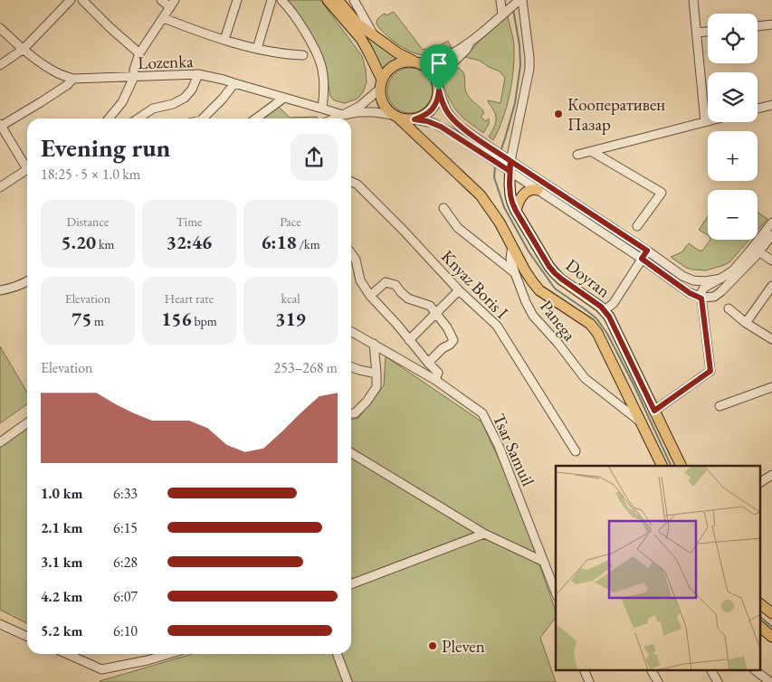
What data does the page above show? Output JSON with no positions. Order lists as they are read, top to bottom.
{
  "streets": {
    "main road": ["Doyran"],
    "street": [
      "Lozenka",
      "Knyaz Boris I",
      "Panega",
      "Tsar Samuil"
    ]
  },
  "crossings": [
    ["Doyran", "Panega"]
  ],
  "places": ["Кооперативен Пазар", "Pleven"],
  "page": {
    "map_buttons": ["+", "−"],
    "heading": ["Evening run", "18:25 · 5 × 1.0 km"],
    "stats": [
      ["Distance", "5.20 km"],
      ["Time", "32:46"],
      ["Pace", "6:18 /km"],
      ["Elevation", "75 m"],
      ["Heart rate", "156 bpm"],
      ["kcal", "319"]
    ],
    "chart": ["Elevation", "253–268 m"],
    "list": [
      {
        "name": "1.0 km",
        "note": "6:33"
      },
      {
        "name": "2.1 km",
        "note": "6:15"
      },
      {
        "name": "3.1 km",
        "note": "6:28"
      },
      {
        "name": "4.2 km",
        "note": "6:07"
      },
      {
        "name": "5.2 km",
        "note": "6:10"
      }
    ]
  }
}
